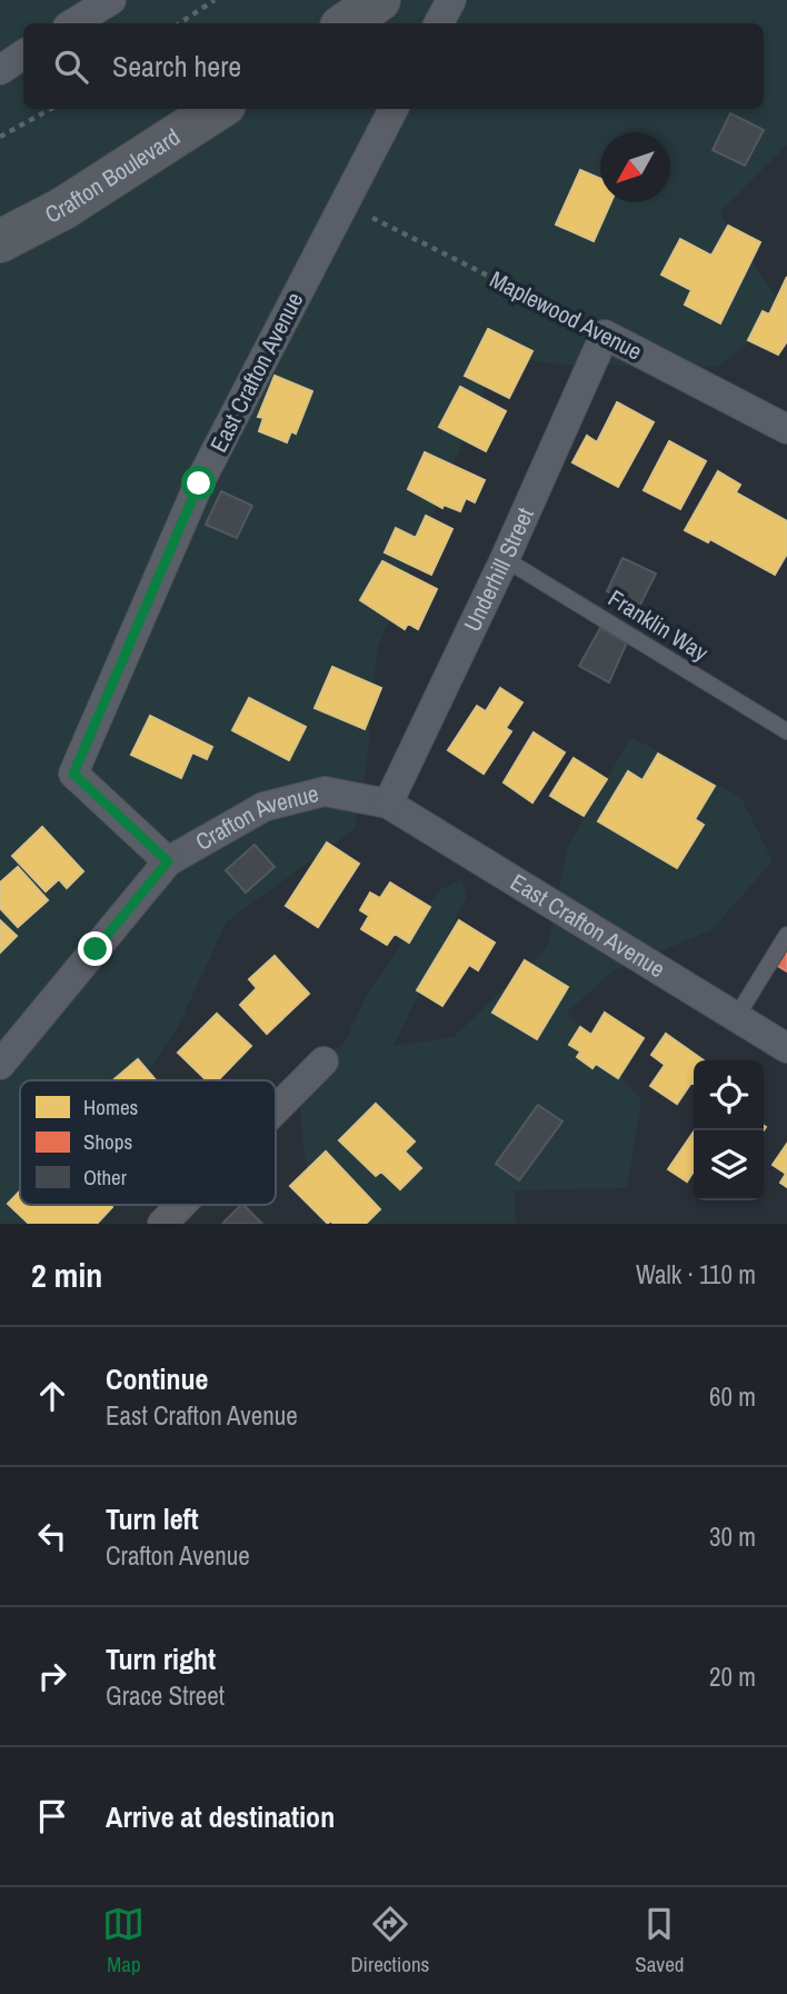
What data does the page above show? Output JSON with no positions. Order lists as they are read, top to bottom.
{
  "streets": {
    "main road": ["Crafton Boulevard"],
    "street": [
      "Maplewood Avenue",
      "East Crafton Avenue",
      "Underhill Street",
      "Crafton Avenue"
    ],
    "lane": ["Franklin Way"]
  },
  "crossings": [
    ["Maplewood Avenue", "East Crafton Avenue"],
    ["Maplewood Avenue", "Underhill Street"],
    ["East Crafton Avenue", "Underhill Street"],
    ["East Crafton Avenue", "Crafton Avenue"],
    ["Underhill Street", "Franklin Way"],
    ["Underhill Street", "Crafton Avenue"]
  ],
  "legend": ["Homes", "Shops", "Other"],
  "north": "bottom left",
  "page": {
    "search": "Search here",
    "heading": ["2 min", "Walk · 110 m"],
    "list": [
      ["Continue", "East Crafton Avenue", "60 m"],
      ["Turn left", "Crafton Avenue", "30 m"],
      ["Turn right", "Grace Street", "20 m"],
      "Arrive at destination"
    ],
    "nav": ["Map", "Directions", "Saved"]
  }
}
